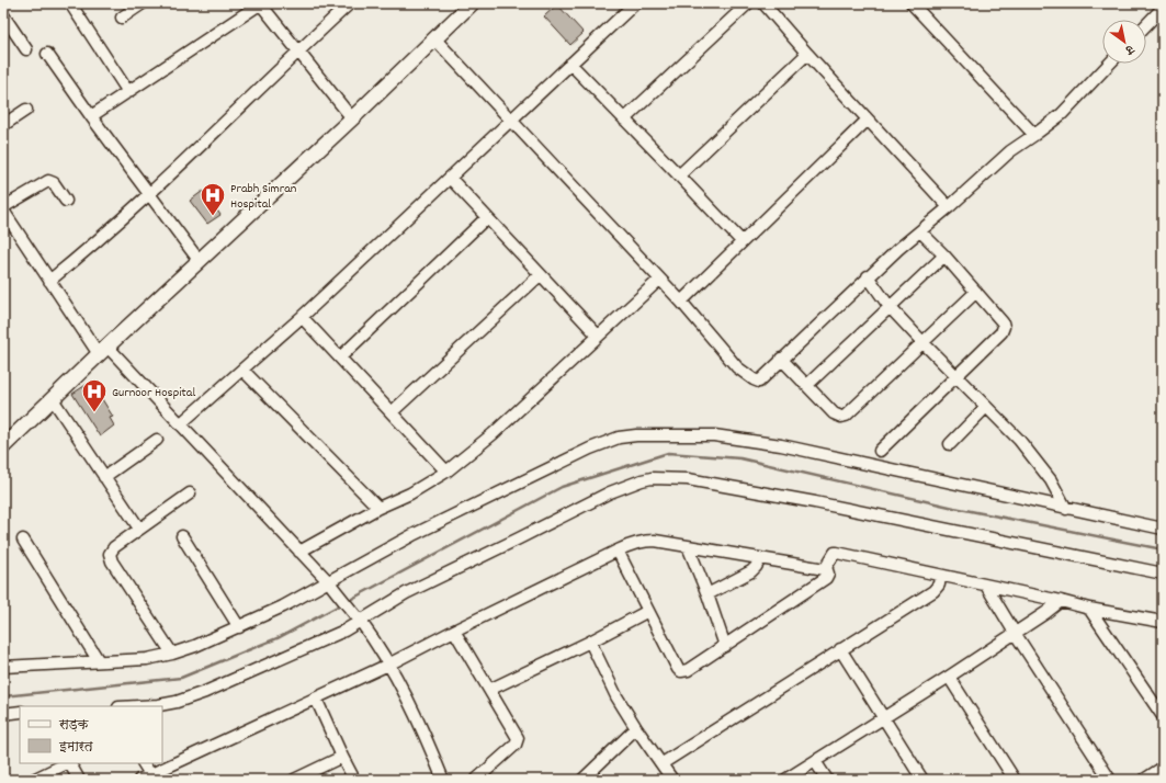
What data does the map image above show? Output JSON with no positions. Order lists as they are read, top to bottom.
{
  "places": {
    "hospital": ["Prabh Simran Hospital", "Gurnoor Hospital"]
  },
  "legend": ["सड़क", "इमारत"],
  "north": "bottom right"
}
